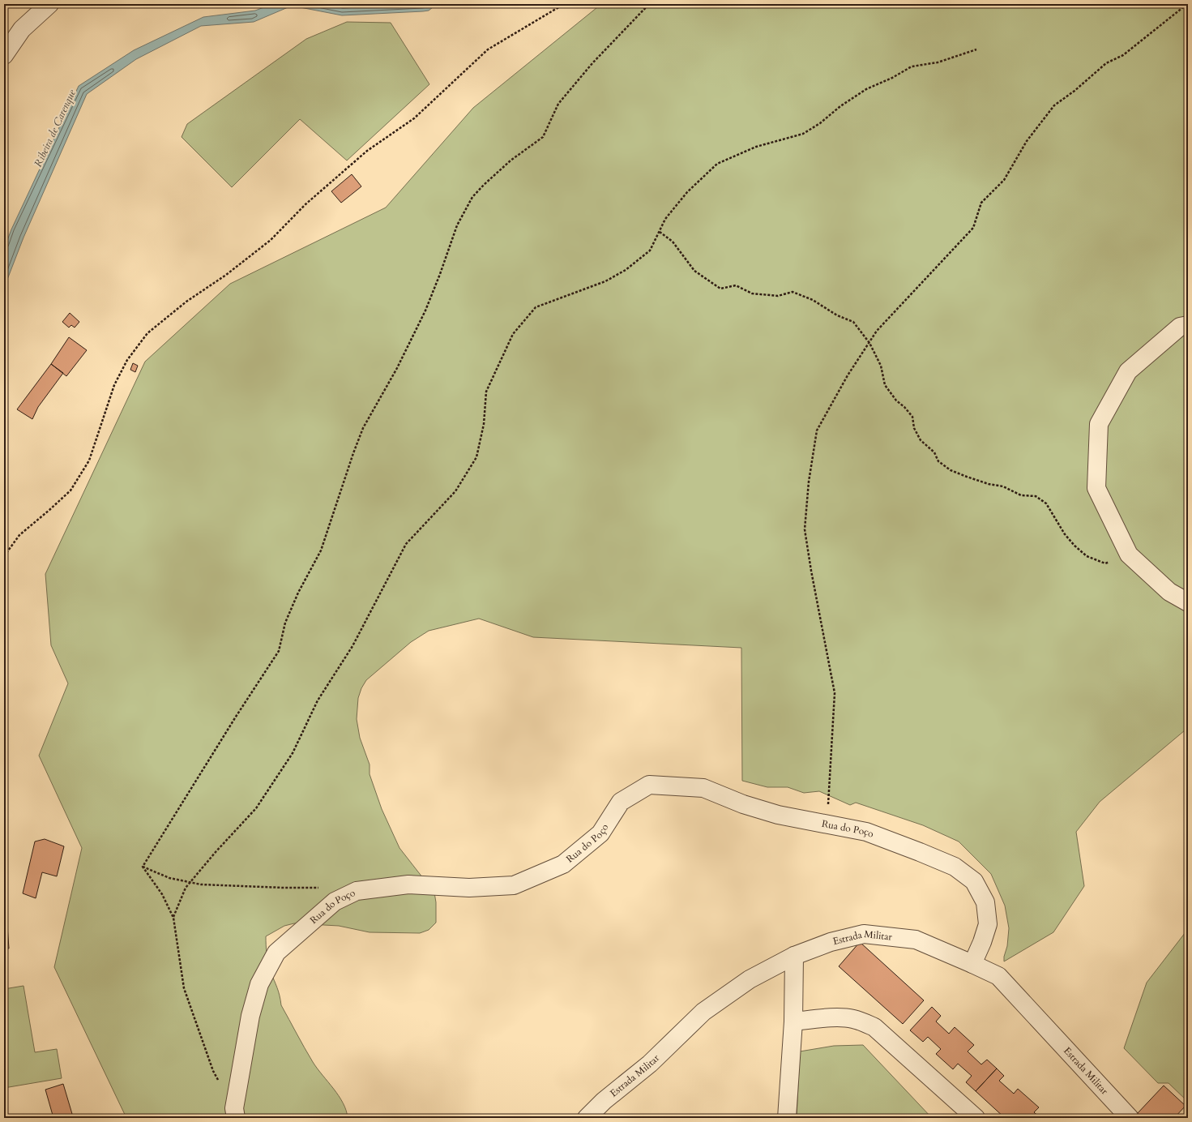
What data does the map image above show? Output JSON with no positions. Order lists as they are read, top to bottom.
{
  "streets": {
    "street": ["Rua do Poço", "Estrada Militar"]
  },
  "crossings": [
    ["Rua do Poço", "Estrada Militar"]
  ],
  "water": ["Ribeira de Carenque"]
}
